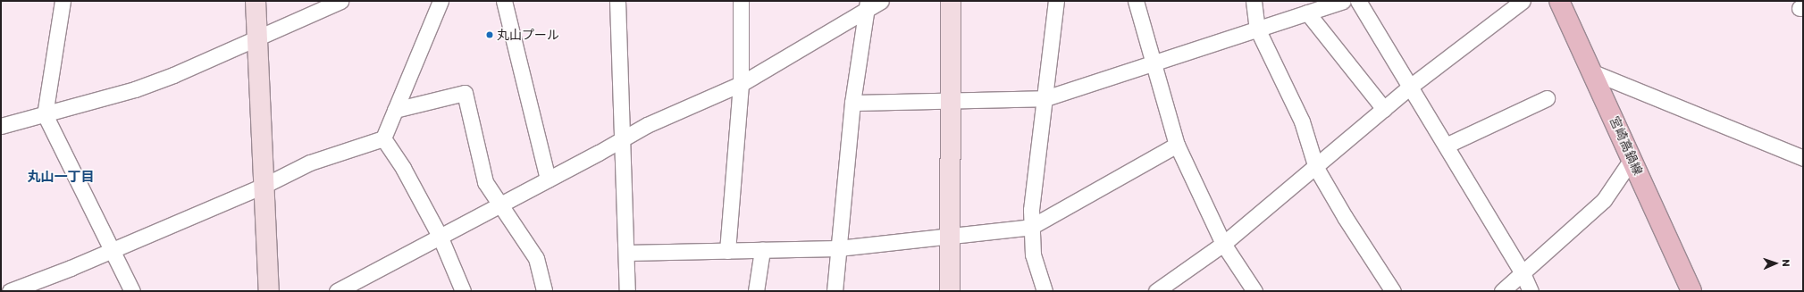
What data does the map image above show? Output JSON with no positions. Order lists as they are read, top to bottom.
{
  "streets": {
    "main road": ["宮崎高鍋線"]
  },
  "districts": ["丸山一丁目"],
  "places": ["丸山プール"],
  "north": "right"
}
